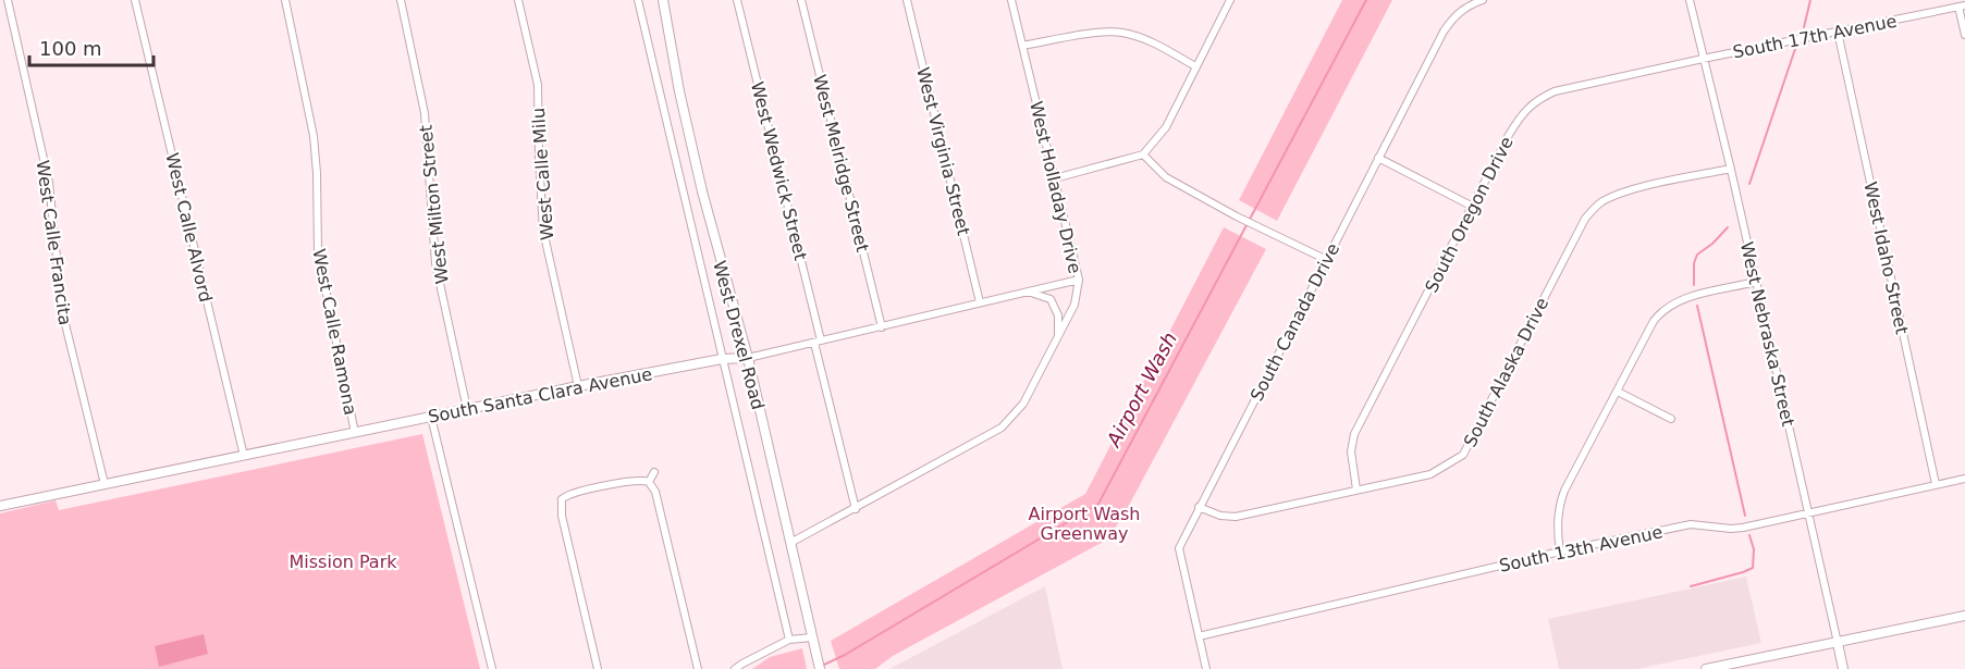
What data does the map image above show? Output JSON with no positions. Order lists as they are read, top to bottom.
{
  "streets": {
    "street": [
      "South 17th Avenue",
      "West Virginia Street",
      "West Melridge Street",
      "West Wedwick Street",
      "West Calle Milu",
      "West Holladay Drive",
      "West Milton Street",
      "South Oregon Drive",
      "West Calle Alvord",
      "West Calle Francita",
      "West Idaho Street",
      "South Canada Drive",
      "West Calle Ramona",
      "West Nebraska Street",
      "West Drexel Road",
      "South Alaska Drive",
      "South Santa Clara Avenue",
      "South 13th Avenue"
    ]
  },
  "crossings": [
    ["South 17th Avenue", "South Oregon Drive"],
    ["South 17th Avenue", "West Idaho Street"],
    ["South 17th Avenue", "West Nebraska Street"],
    ["West Virginia Street", "South Santa Clara Avenue"],
    ["West Melridge Street", "South Santa Clara Avenue"],
    ["West Wedwick Street", "West Holladay Drive"],
    ["West Wedwick Street", "South Santa Clara Avenue"],
    ["West Calle Milu", "South Santa Clara Avenue"],
    ["West Holladay Drive", "West Drexel Road"],
    ["West Holladay Drive", "South Santa Clara Avenue"],
    ["West Milton Street", "South Santa Clara Avenue"],
    ["South Oregon Drive", "West Nebraska Street"],
    ["South Oregon Drive", "South Alaska Drive"],
    ["West Calle Alvord", "South Santa Clara Avenue"],
    ["West Calle Francita", "South Santa Clara Avenue"],
    ["West Idaho Street", "South 13th Avenue"],
    ["South Canada Drive", "South Alaska Drive"],
    ["South Canada Drive", "South 13th Avenue"],
    ["West Calle Ramona", "South Santa Clara Avenue"],
    ["West Nebraska Street", "South Alaska Drive"],
    ["West Nebraska Street", "South 13th Avenue"],
    ["West Drexel Road", "South Santa Clara Avenue"]
  ],
  "water": ["Airport Wash"],
  "parks": ["Airport Wash Greenway", "Mission Park"],
  "scale_bar": "100 m"
}
